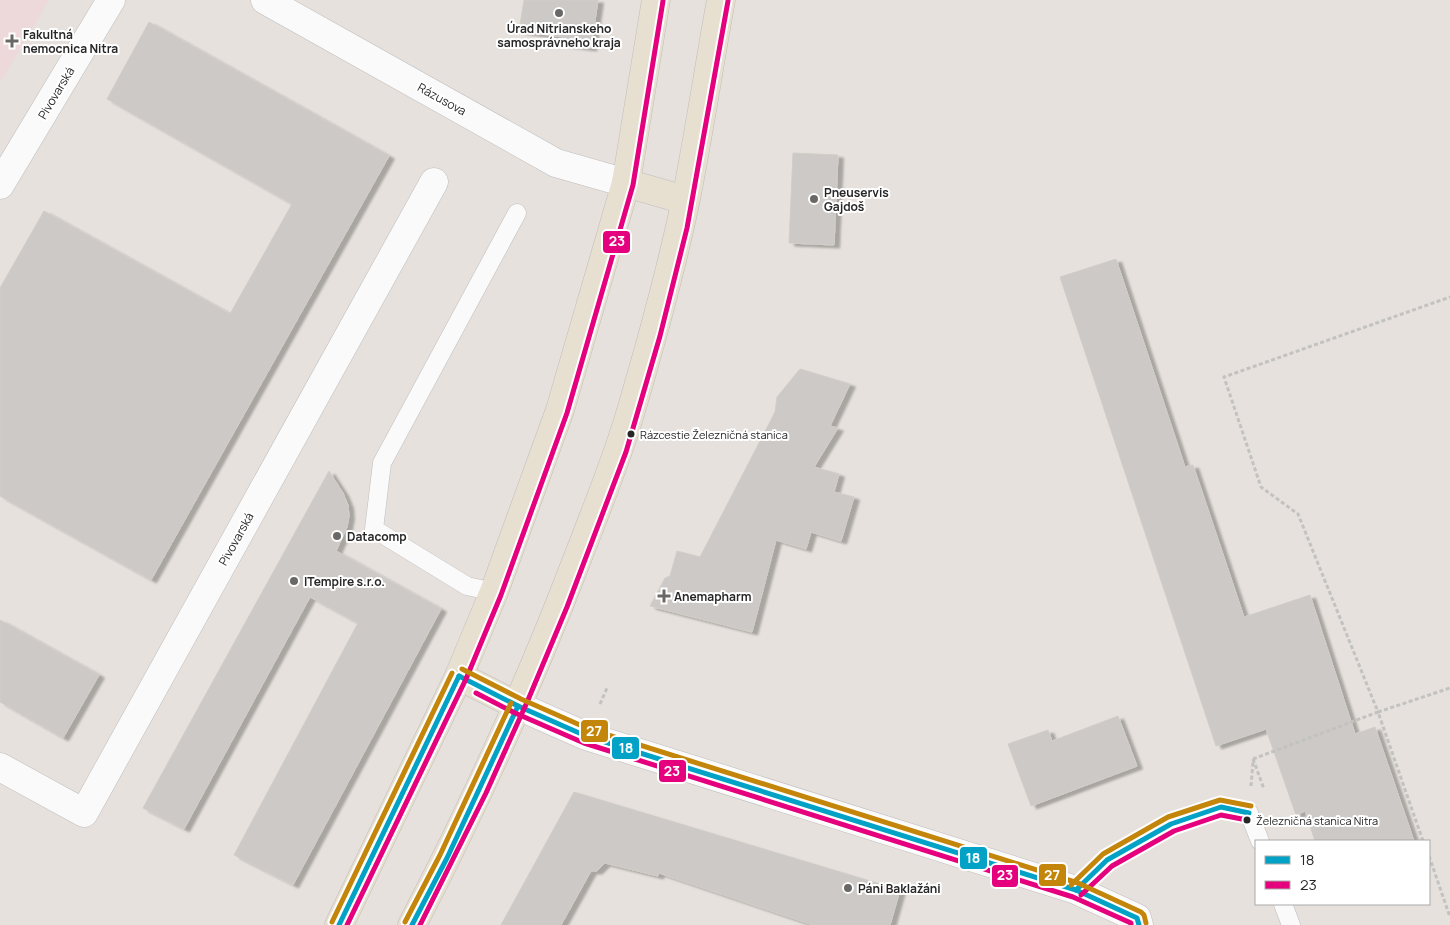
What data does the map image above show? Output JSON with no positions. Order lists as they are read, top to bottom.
{
  "streets": {
    "street": ["Pivovarská", "Rázusova"]
  },
  "places": {
    "other": [
      "Úrad Nitrianskeho samosprávneho kraja",
      "Pneuservis Gajdoš",
      "Rázcestie Železničná stanica",
      "Datacomp",
      "ITempire s.r.o.",
      "Železničná stanica Nitra",
      "Páni Baklažáni"
    ],
    "health": ["Fakultná nemocnica Nitra", "Anemapharm"]
  },
  "lines": ["transit line 23", "transit line 27", "transit line 18"],
  "legend": ["18", "23"]
}
